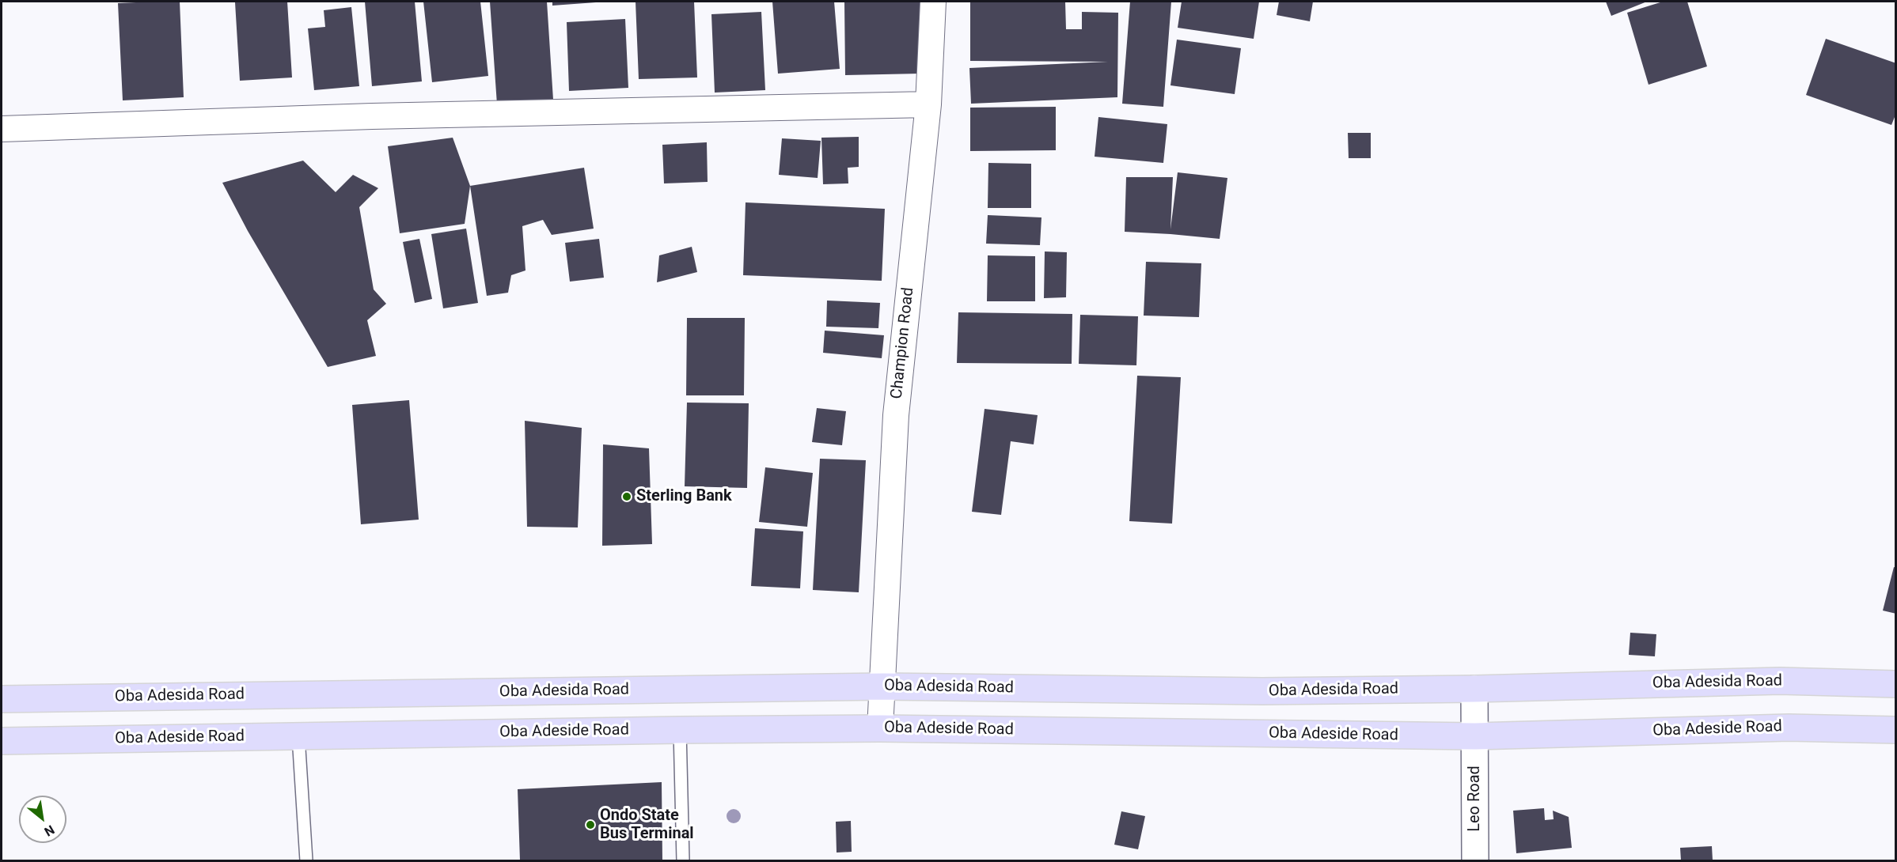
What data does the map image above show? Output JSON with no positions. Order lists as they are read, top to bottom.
{
  "streets": {
    "main road": ["Oba Adesida Road", "Oba Adeside Road"],
    "street": ["Champion Road", "Leo Road"]
  },
  "crossings": [
    ["Champion Road", "Oba Adesida Road"],
    ["Champion Road", "Oba Adeside Road"],
    ["Oba Adesida Road", "Leo Road"],
    ["Oba Adeside Road", "Leo Road"]
  ],
  "places": ["Sterling Bank", "Ondo State Bus Terminal"],
  "north": "bottom right"
}
